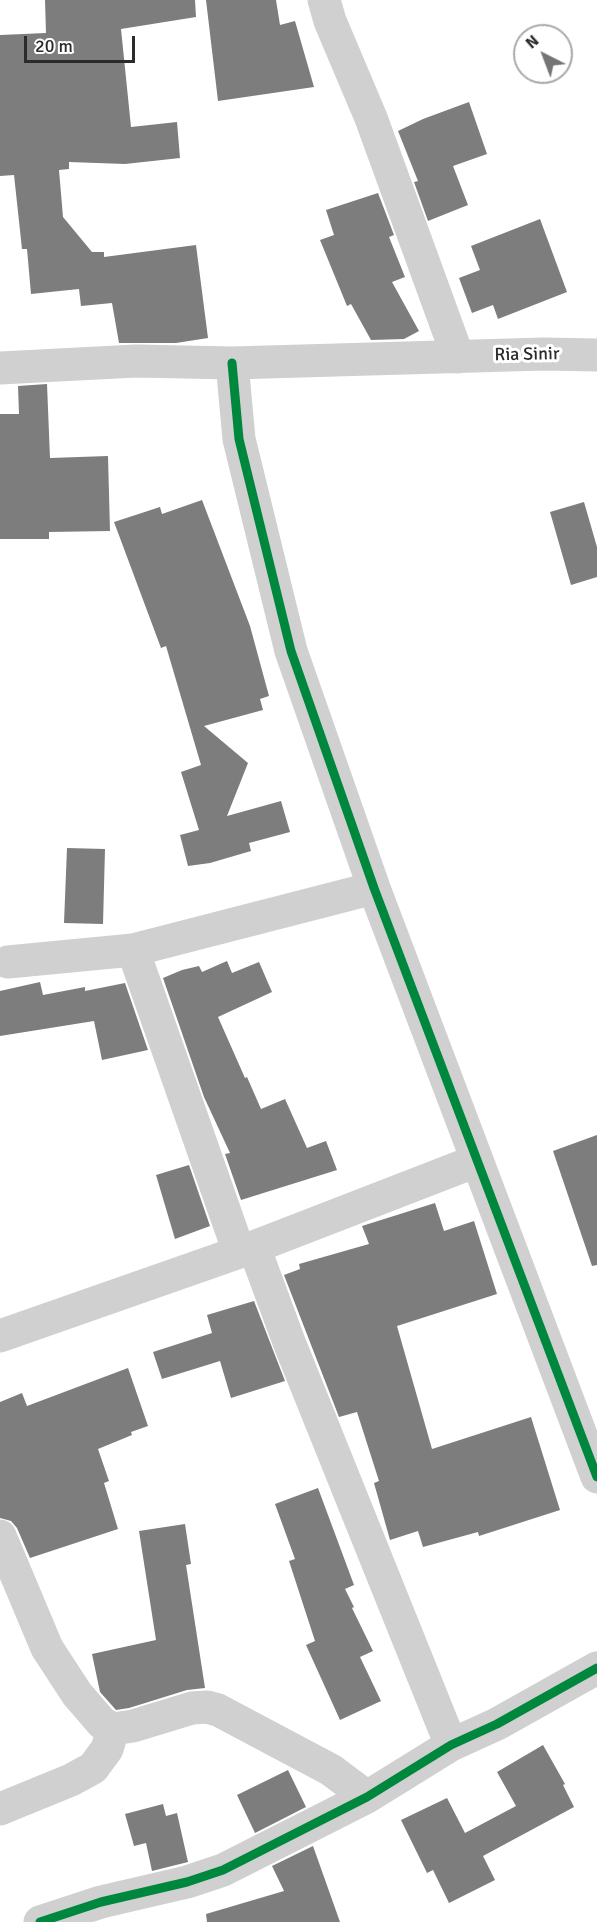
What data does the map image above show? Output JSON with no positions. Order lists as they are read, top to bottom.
{
  "streets": {
    "street": ["Ria Sinir"]
  },
  "scale_bar": "20 m",
  "north": "top left"
}
